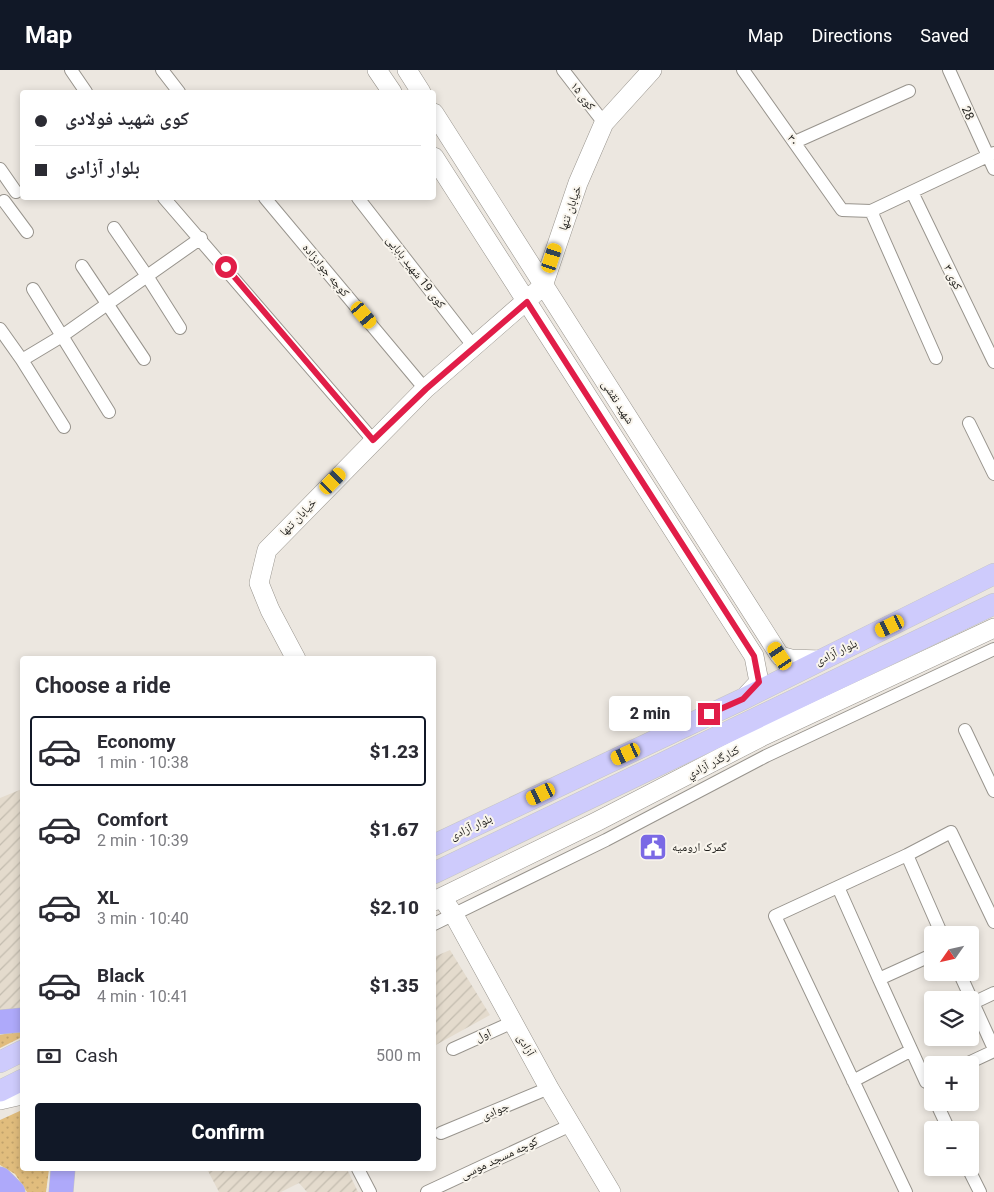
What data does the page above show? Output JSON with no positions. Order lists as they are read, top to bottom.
{
  "streets": {
    "main road": ["بلوار آزادی"],
    "street": [
      "کوی ۱۵",
      "28",
      "۳۰",
      "خیابان تنها",
      "کوچه جوادزاده",
      "کوی 19 شهید بابایی",
      "کوی ۳",
      "شهید نقشی",
      "کنارگذر آزادي",
      "اول",
      "آزادی",
      "جوادی",
      "کوچه مسجد موسی"
    ]
  },
  "crossings": [
    ["کوی ۱۵", "خیابان تنها"],
    ["خیابان تنها", "کوچه جوادزاده"],
    ["خیابان تنها", "کوی 19 شهید بابایی"],
    ["خیابان تنها", "شهید نقشی"],
    ["کنارگذر آزادي", "آزادی"],
    ["اول", "آزادی"],
    ["آزادی", "جوادی"],
    ["آزادی", "کوچه مسجد موسی"]
  ],
  "places": {
    "public building": ["گمرک ارومیه"]
  },
  "north": "bottom left",
  "page": {
    "header": "Map",
    "nav": ["Map", "Directions", "Saved"],
    "banner": ["کوی شهید فولادی", "بلوار آزادی"],
    "heading": "Choose a ride",
    "bubble": "2 min",
    "list": [
      {
        "name": "Economy",
        "note": "1 min · 10:38",
        "value": "$1.23"
      },
      {
        "name": "Comfort",
        "note": "2 min · 10:39",
        "value": "$1.67"
      },
      {
        "name": "XL",
        "note": "3 min · 10:40",
        "value": "$2.10"
      },
      {
        "name": "Black",
        "note": "4 min · 10:41",
        "value": "$1.35"
      }
    ],
    "map_buttons": ["+", "−"],
    "pay": ["Cash", "500 m"],
    "buttons": "Confirm"
  }
}
